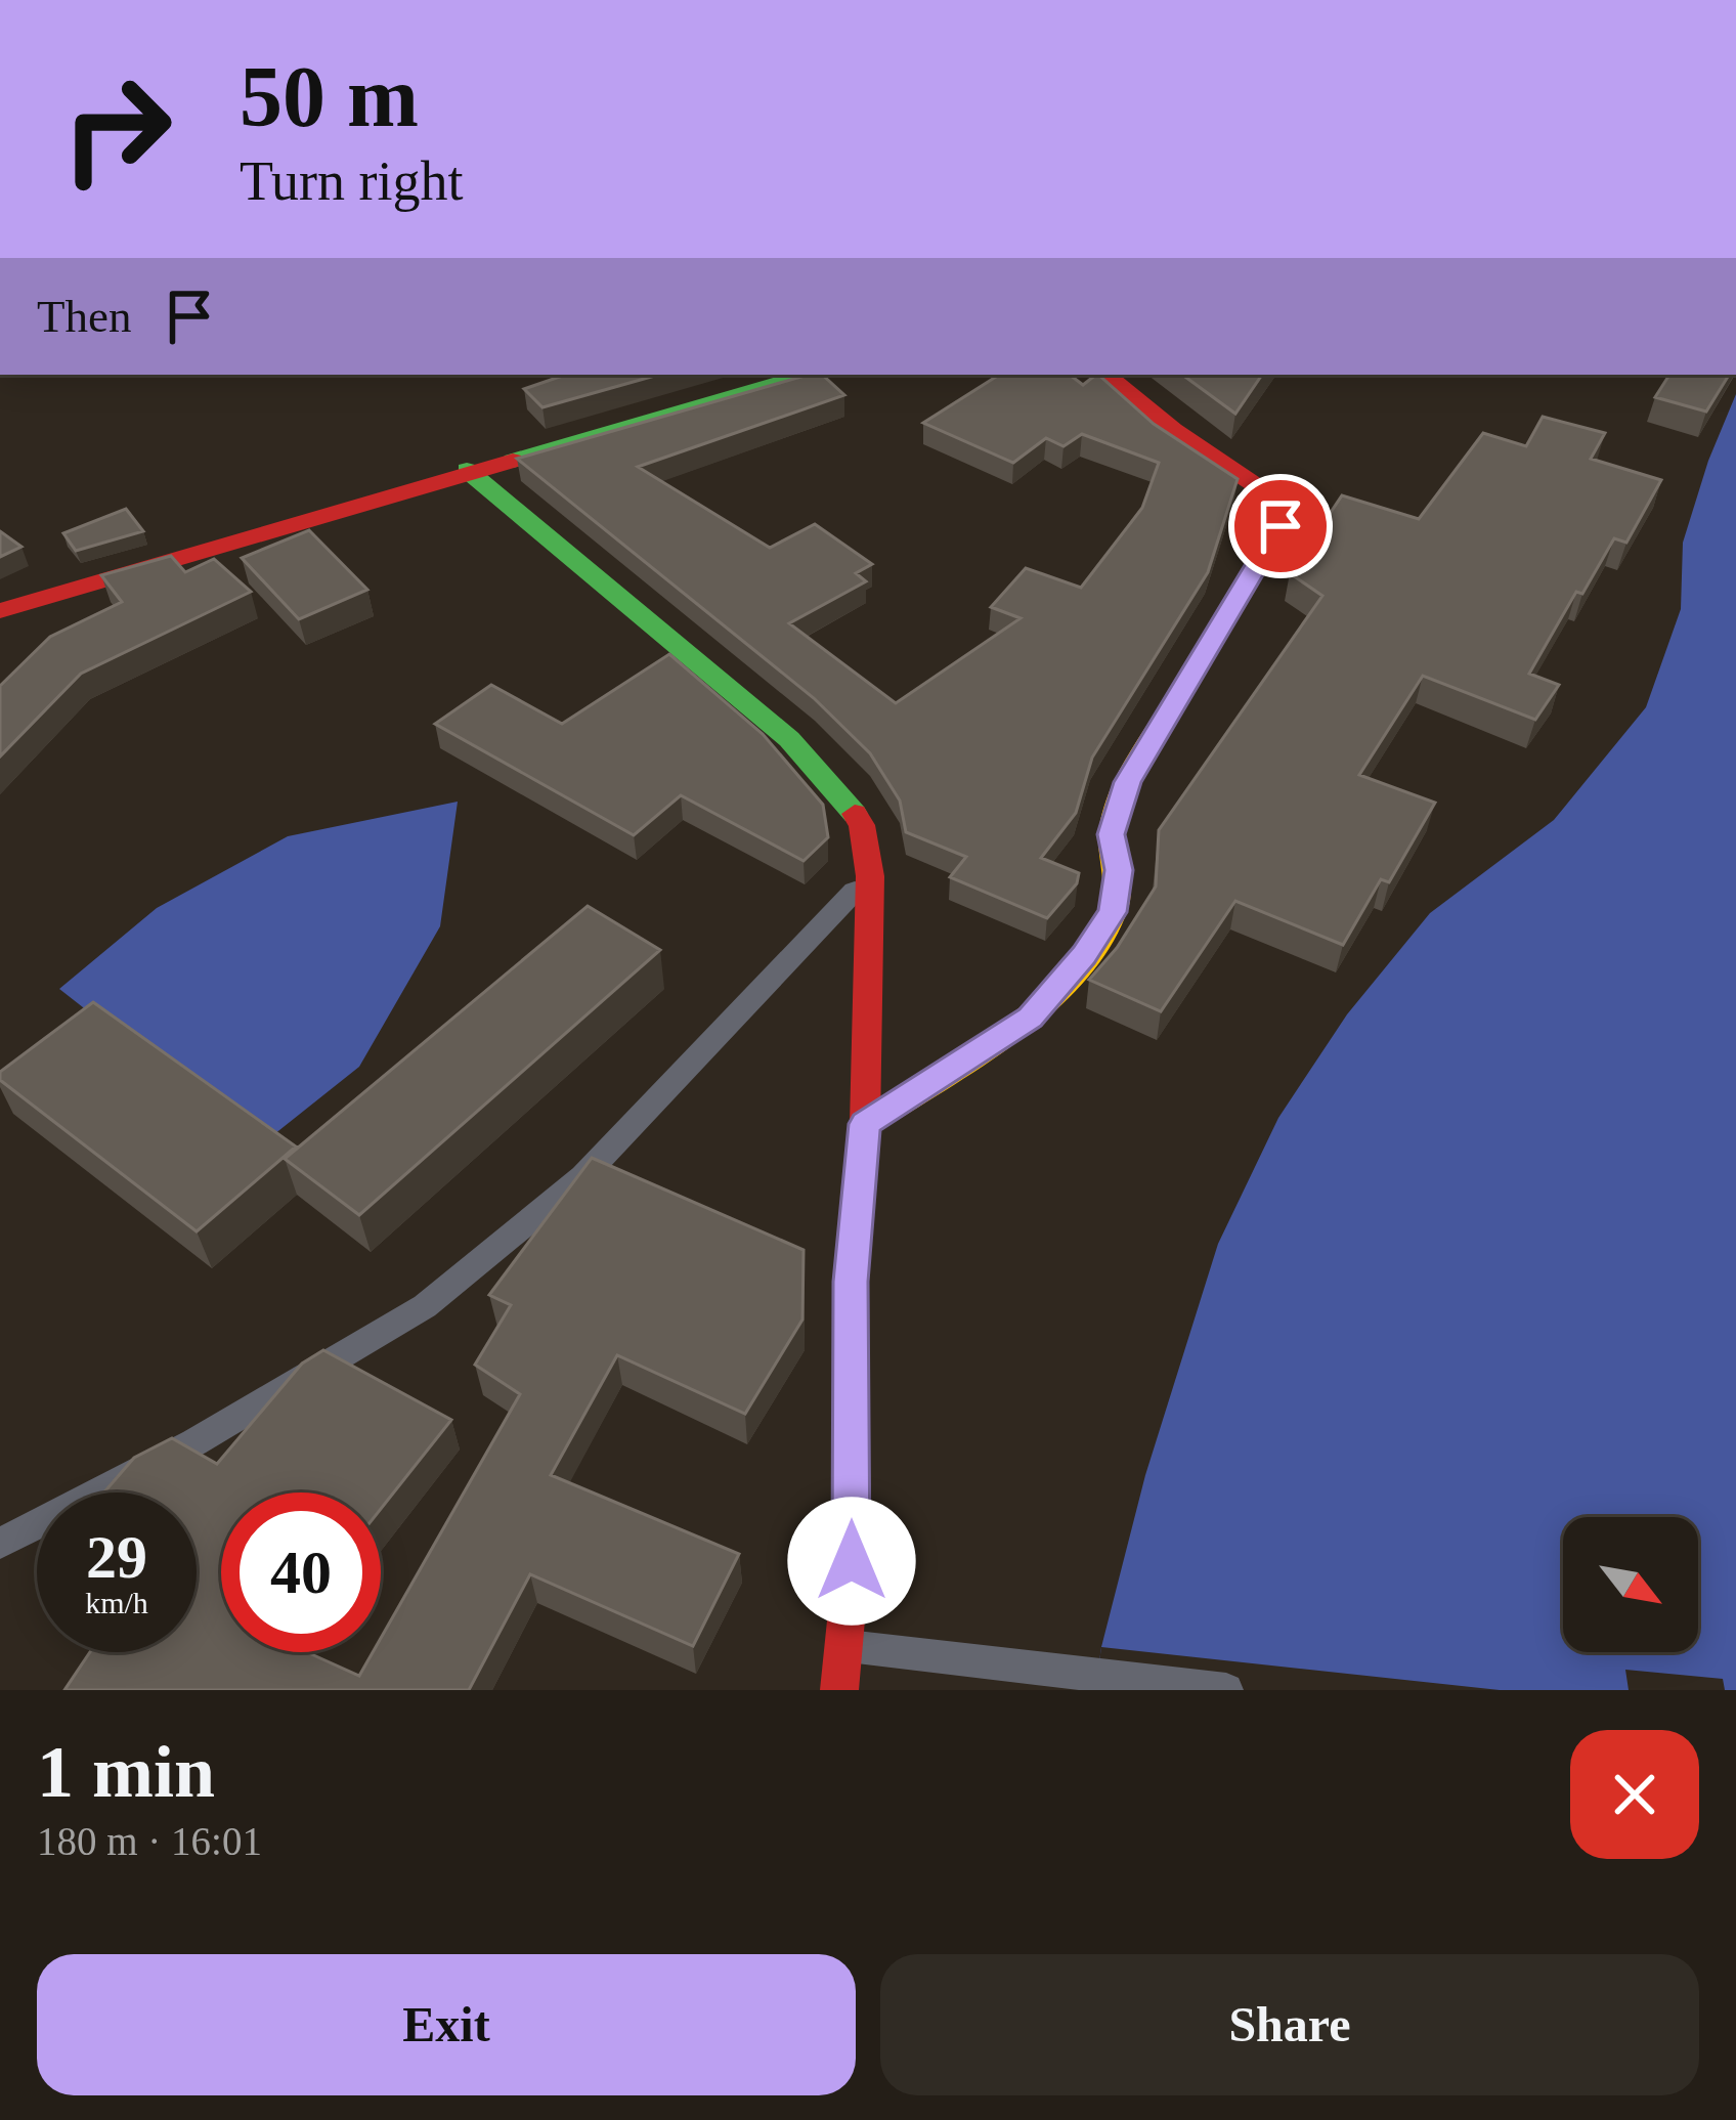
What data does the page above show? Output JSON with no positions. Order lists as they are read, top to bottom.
{
  "north": "bottom right",
  "page": {
    "turn": ["50 m", "Turn right"],
    "then": "Then",
    "speed": "29 km/h",
    "limit": "40",
    "heading": ["1 min", "180 m · 16:01"],
    "buttons": ["Exit", "Share"]
  }
}
